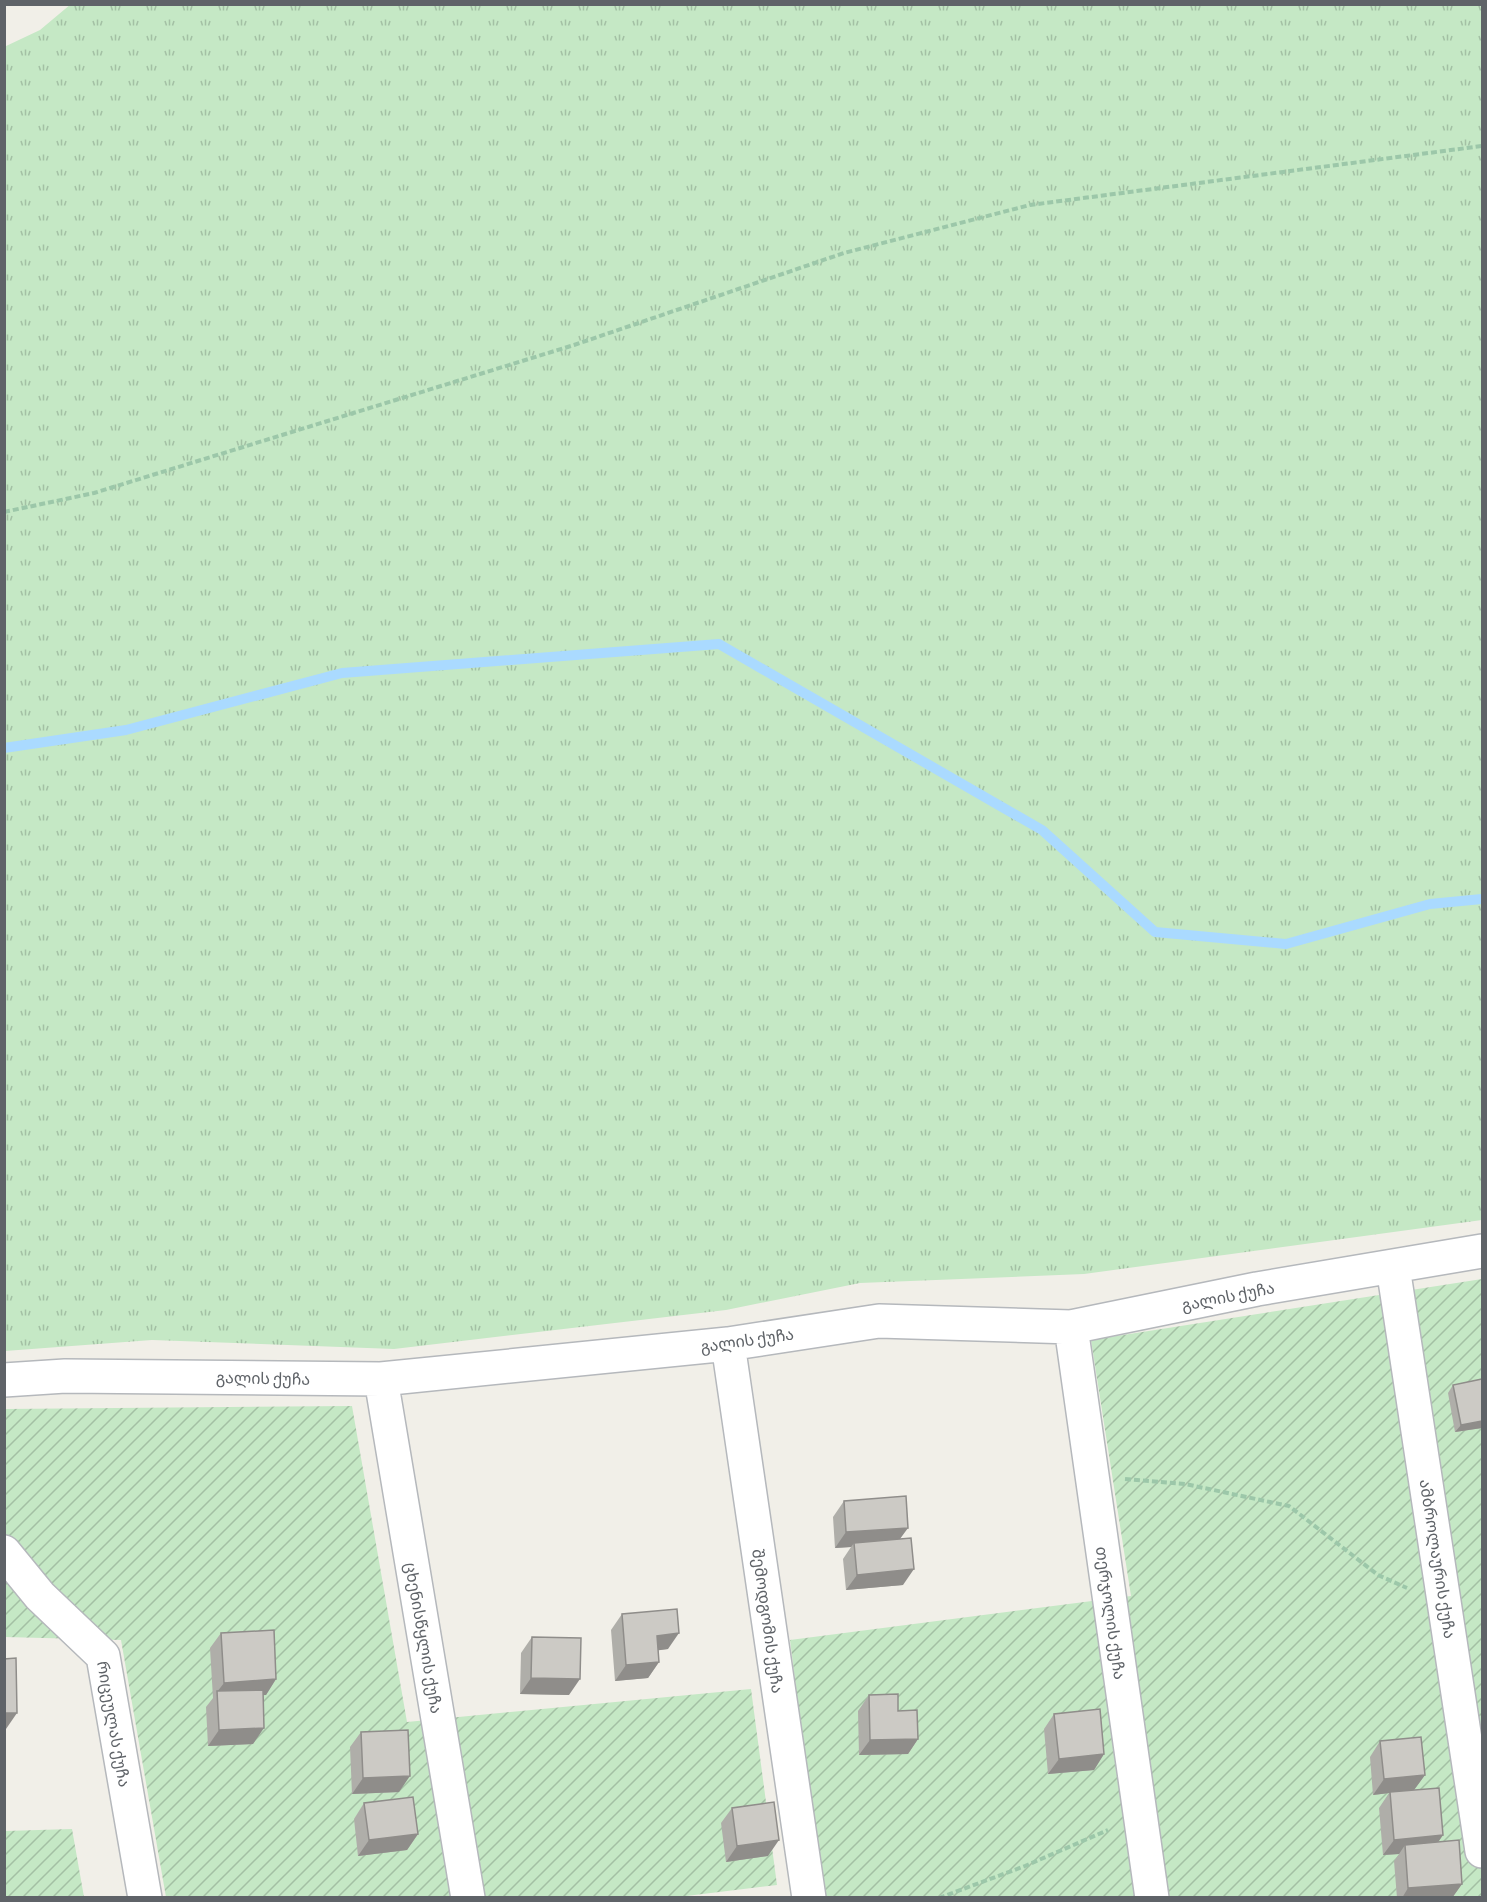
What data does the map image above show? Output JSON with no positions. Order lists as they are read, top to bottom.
{
  "streets": {
    "street": [
      "გალის ქუჩა",
      "ამბროლაურის ქუჩა",
      "თერჯოლის ქუჩა",
      "შემოდგომის ქუჩა",
      "ცხენისწყლის ქუჩა",
      "რიცეულას ქუჩა"
    ]
  },
  "crossings": [
    ["გალის ქუჩა", "ამბროლაურის ქუჩა"],
    ["გალის ქუჩა", "თერჯოლის ქუჩა"],
    ["გალის ქუჩა", "შემოდგომის ქუჩა"],
    ["გალის ქუჩა", "ცხენისწყლის ქუჩა"]
  ]
}
